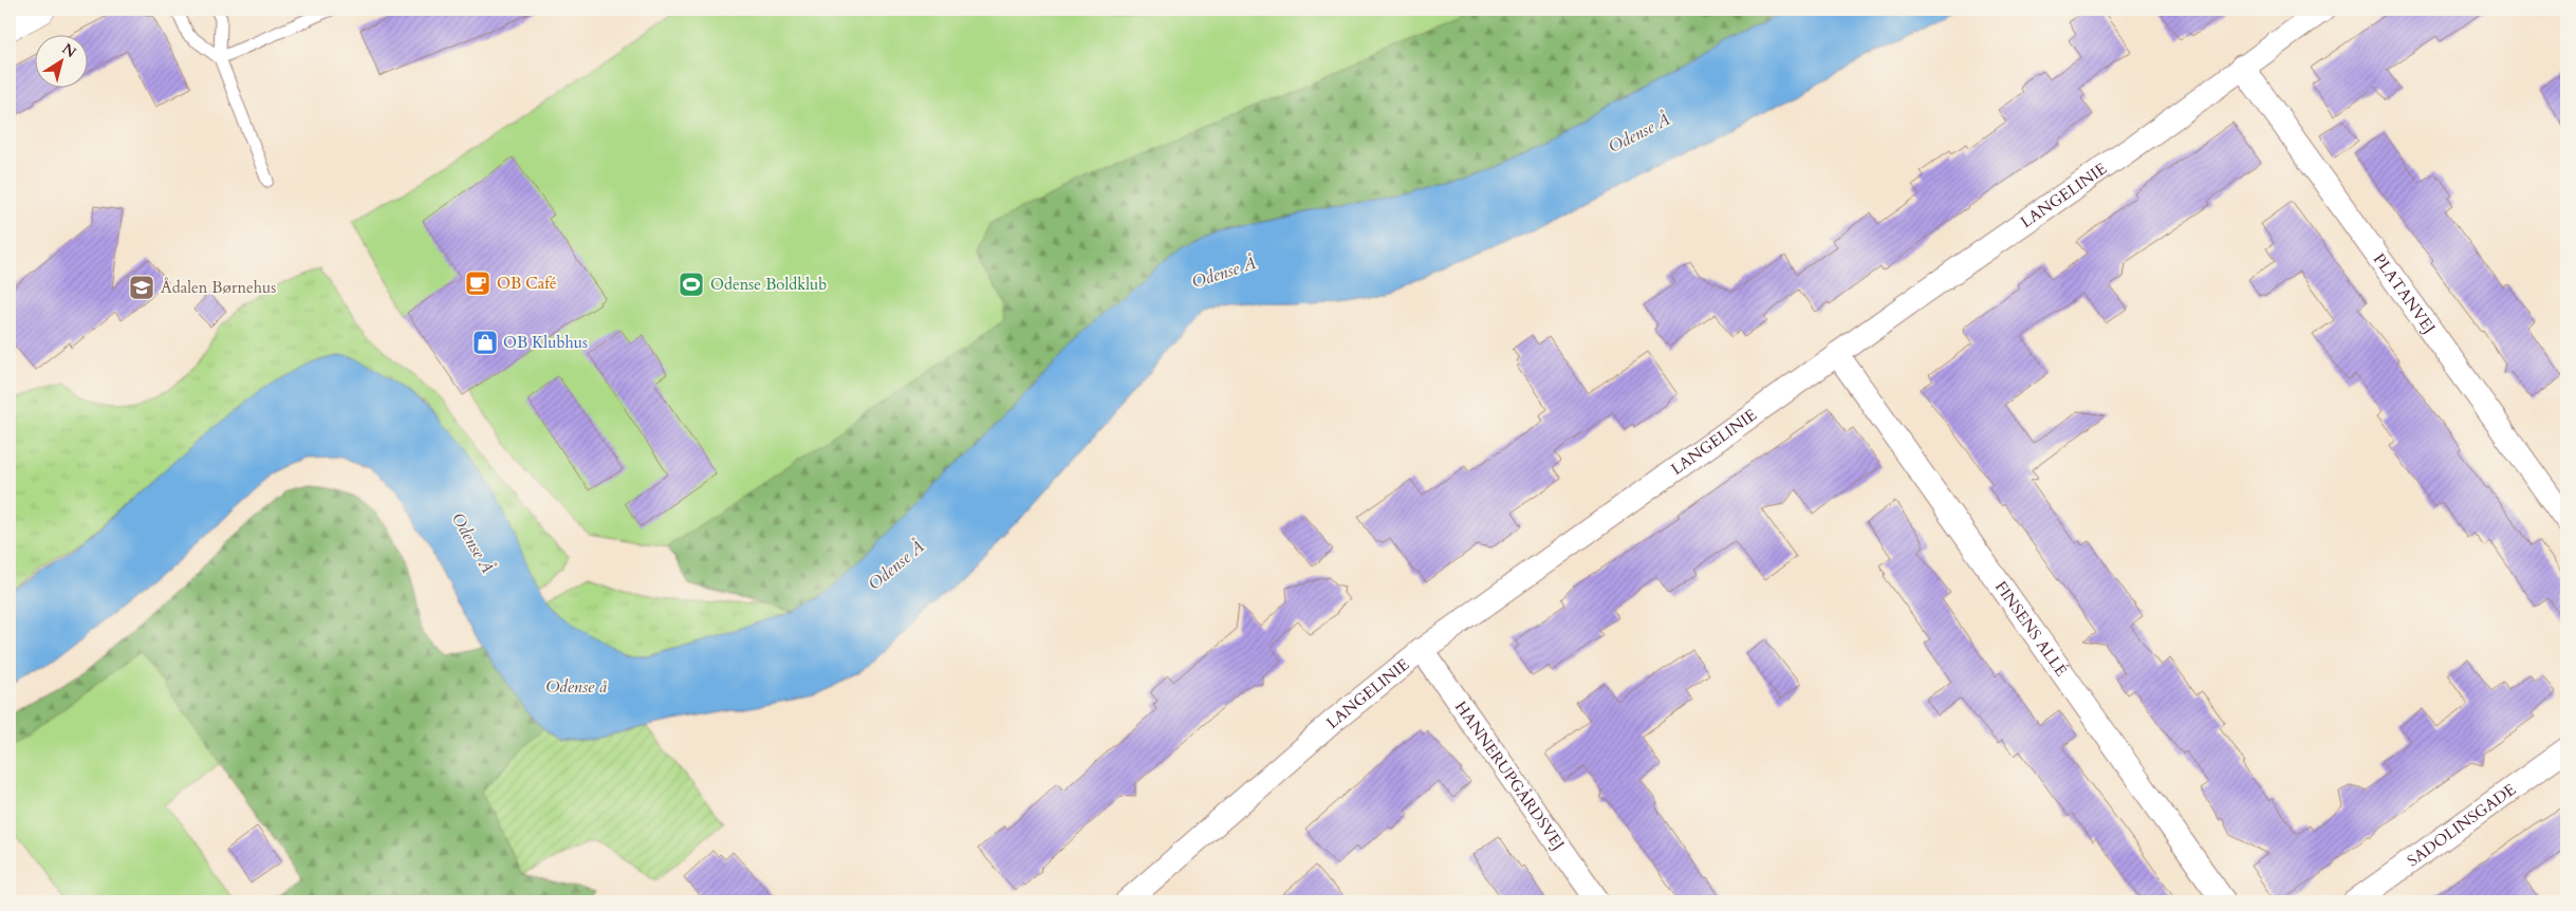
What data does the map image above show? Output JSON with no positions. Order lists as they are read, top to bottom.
{
  "streets": {
    "street": [
      "LANGELINIE",
      "PLATANVEJ",
      "FINSENS ALLÉ",
      "HANNERUPGÅRDSVEJ",
      "SADOLINSGADE"
    ]
  },
  "crossings": [
    ["LANGELINIE", "PLATANVEJ"],
    ["LANGELINIE", "FINSENS ALLÉ"],
    ["LANGELINIE", "HANNERUPGÅRDSVEJ"]
  ],
  "water": ["Odense Å", "Odense å"],
  "places": {
    "cafe": ["OB Café"],
    "sports": ["Odense Boldklub"],
    "school or university": ["Ådalen Børnehus"],
    "shop": ["OB Klubhus"]
  },
  "north": "top right"
}
